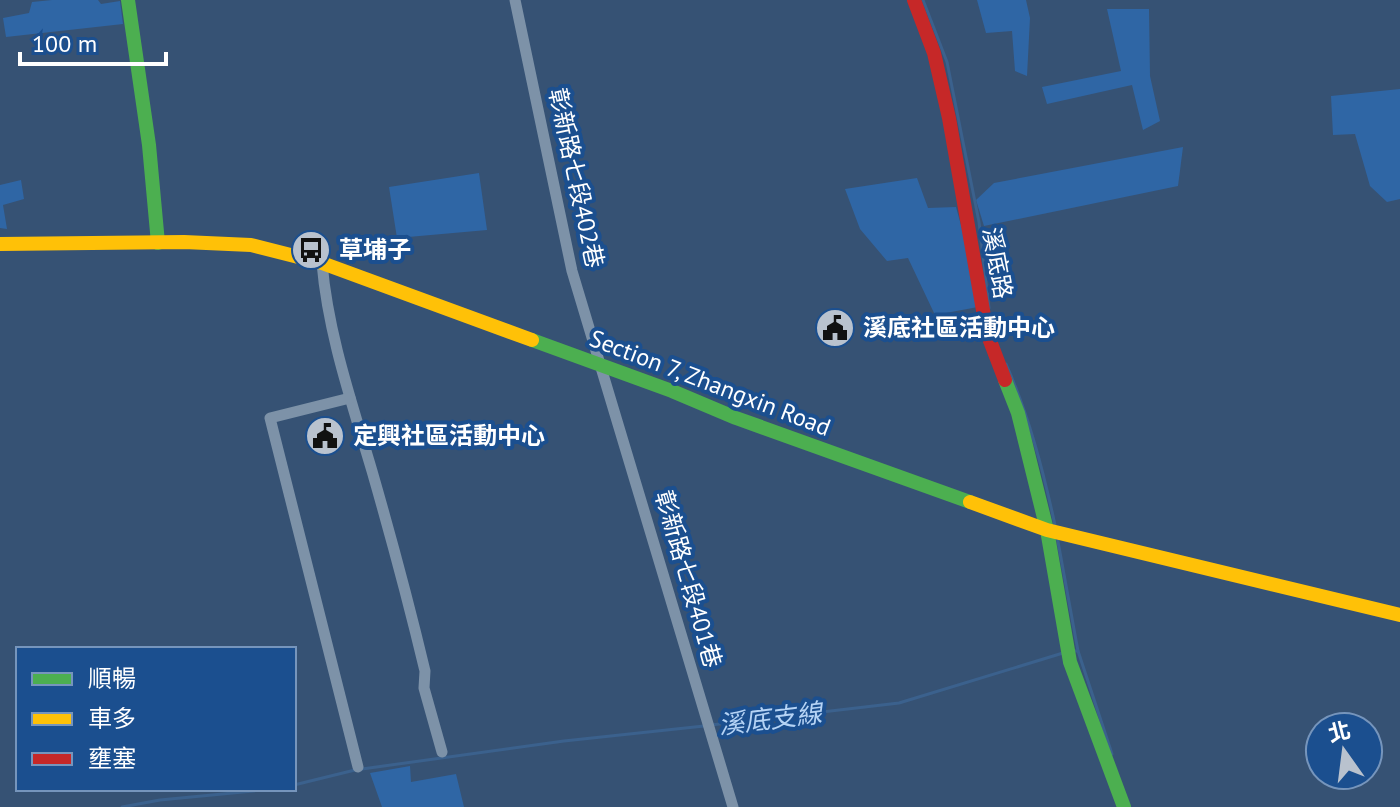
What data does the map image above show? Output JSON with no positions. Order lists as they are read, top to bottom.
{
  "streets": {
    "street": [
      "彰新路七段402巷",
      "溪底路",
      "Section 7, Zhangxin Road",
      "彰新路七段401巷"
    ]
  },
  "crossings": [
    ["彰新路七段402巷", "Section 7, Zhangxin Road"],
    ["彰新路七段402巷", "彰新路七段401巷"],
    ["溪底路", "Section 7, Zhangxin Road"],
    ["Section 7, Zhangxin Road", "彰新路七段401巷"]
  ],
  "water": ["溪底支線"],
  "places": {
    "bus stop": ["草埔子"],
    "public building": ["溪底社區活動中心", "定興社區活動中心"]
  },
  "legend": ["順暢", "車多", "壅塞"],
  "scale_bar": "100 m",
  "north": "top"
}
